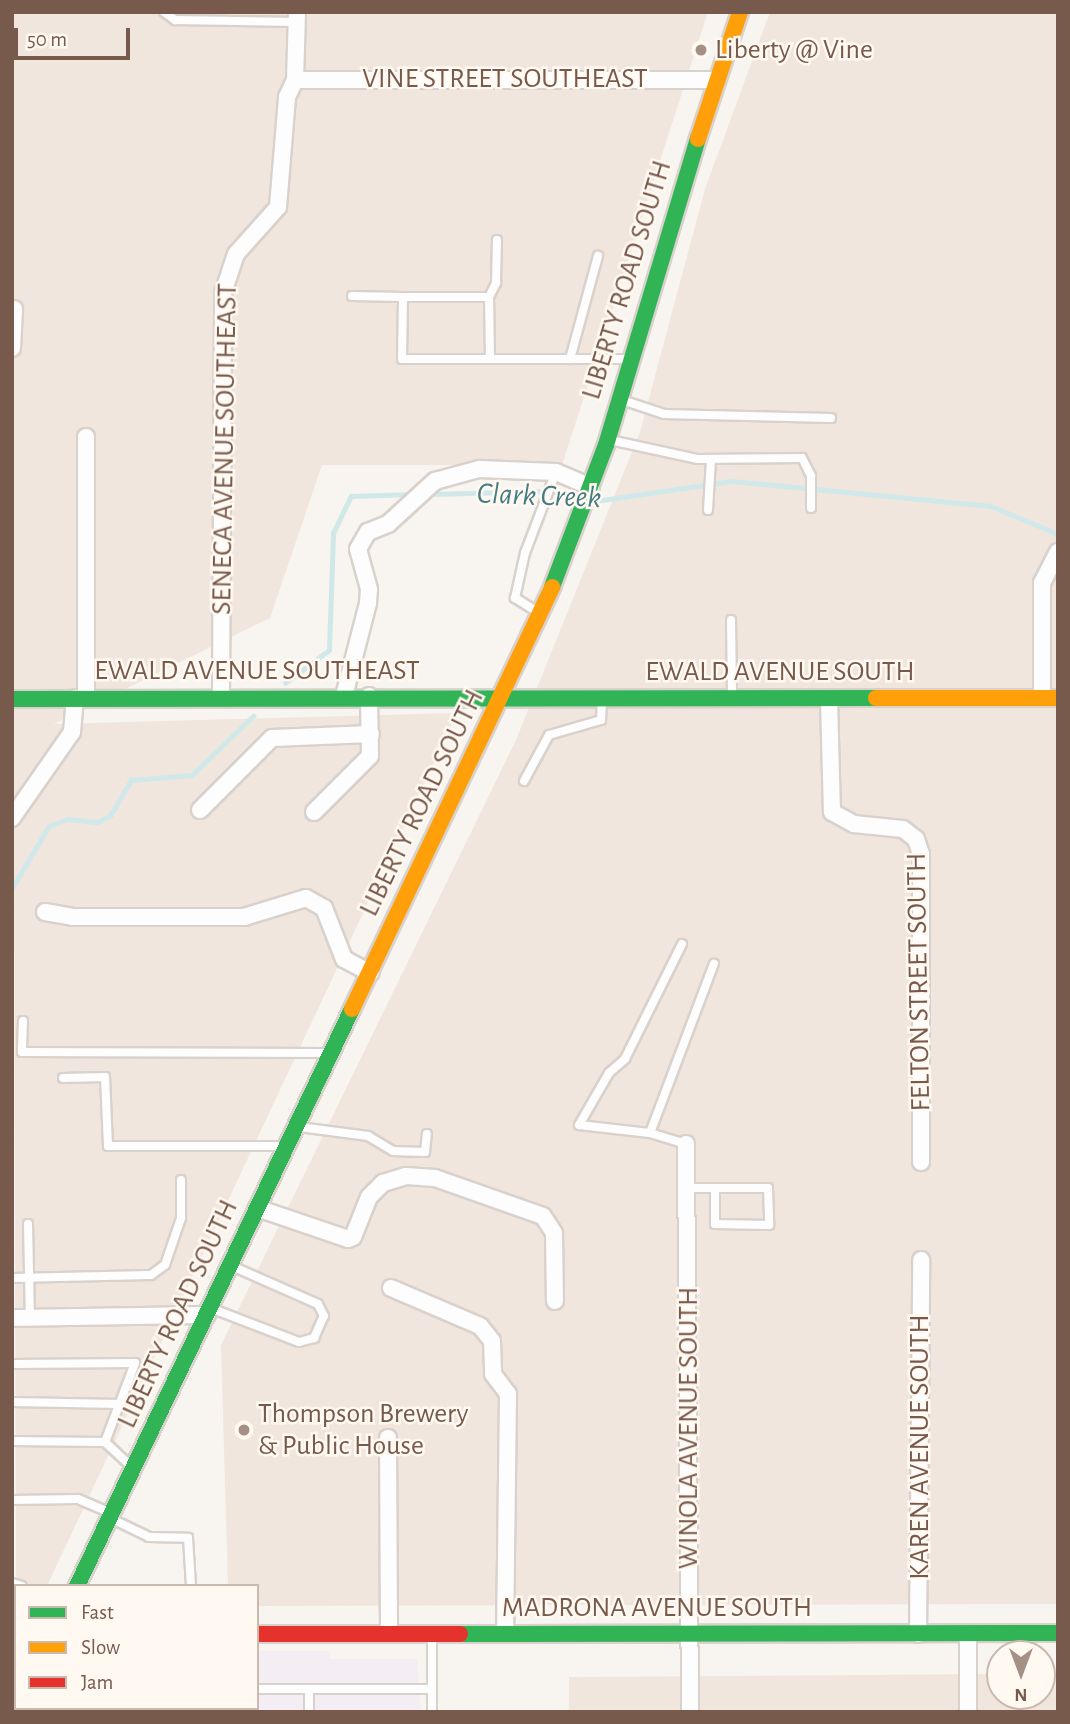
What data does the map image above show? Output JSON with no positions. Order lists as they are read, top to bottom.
{
  "streets": {
    "main road": [
      "LIBERTY ROAD SOUTH",
      "EWALD AVENUE SOUTHEAST",
      "EWALD AVENUE SOUTH",
      "MADRONA AVENUE SOUTH"
    ],
    "street": [
      "VINE STREET SOUTHEAST",
      "SENECA AVENUE SOUTHEAST",
      "FELTON STREET SOUTH",
      "WINOLA AVENUE SOUTH",
      "KAREN AVENUE SOUTH"
    ]
  },
  "crossings": [
    ["VINE STREET SOUTHEAST", "LIBERTY ROAD SOUTH"],
    ["VINE STREET SOUTHEAST", "SENECA AVENUE SOUTHEAST"],
    ["LIBERTY ROAD SOUTH", "EWALD AVENUE SOUTHEAST"],
    ["LIBERTY ROAD SOUTH", "EWALD AVENUE SOUTH"],
    ["SENECA AVENUE SOUTHEAST", "EWALD AVENUE SOUTHEAST"],
    ["EWALD AVENUE SOUTHEAST", "EWALD AVENUE SOUTH"],
    ["EWALD AVENUE SOUTH", "FELTON STREET SOUTH"],
    ["WINOLA AVENUE SOUTH", "MADRONA AVENUE SOUTH"],
    ["KAREN AVENUE SOUTH", "MADRONA AVENUE SOUTH"]
  ],
  "water": ["Clark Creek"],
  "places": ["Liberty @ Vine", "Thompson Brewery & Public House"],
  "legend": ["Fast", "Slow", "Jam"],
  "scale_bar": "50 m",
  "north": "bottom"
}
